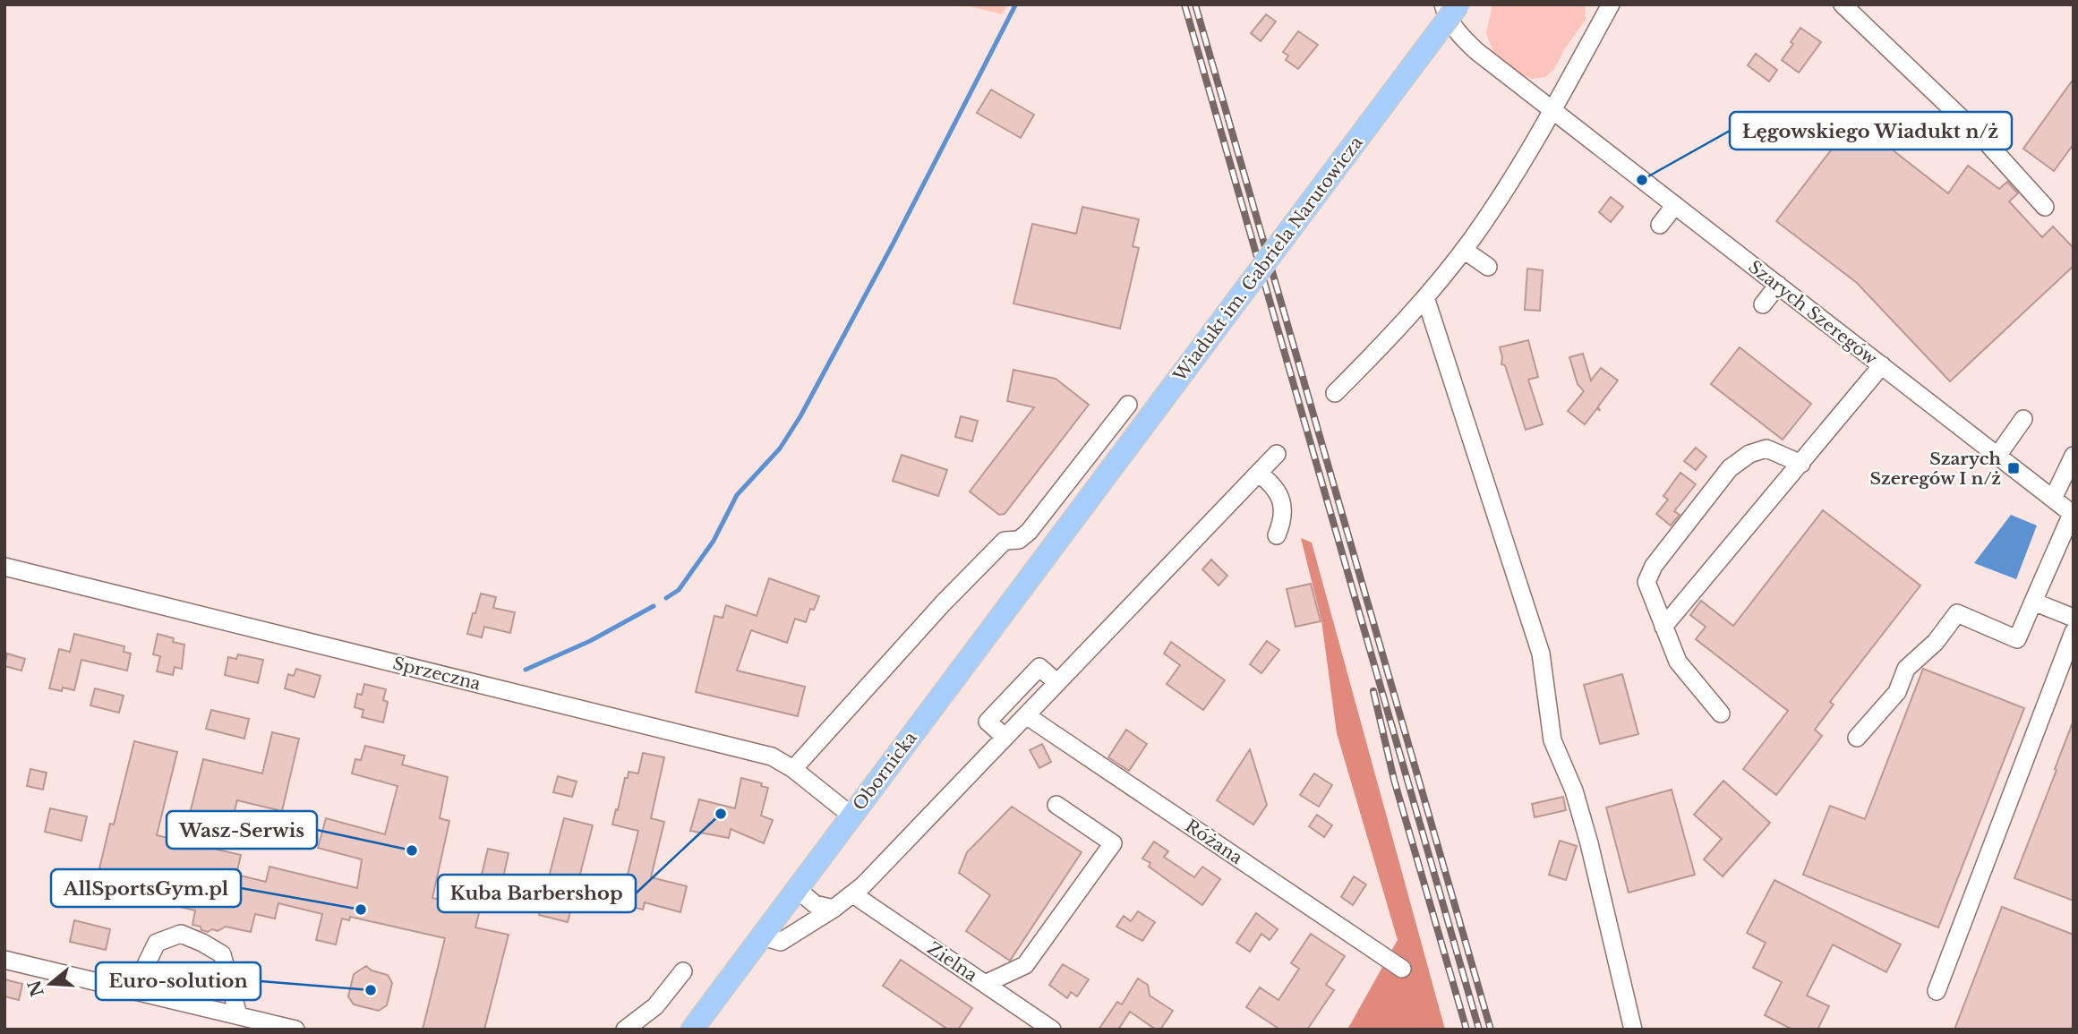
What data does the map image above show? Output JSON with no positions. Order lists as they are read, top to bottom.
{
  "streets": {
    "main road": ["Wiadukt im. Gabriela Narutowicza", "Obornicka"],
    "street": [
      "Szarych Szeregów",
      "Sprzeczna",
      "Różana",
      "Zielna"
    ]
  },
  "crossings": [
    ["Wiadukt im. Gabriela Narutowicza", "Obornicka"],
    ["Sprzeczna", "Obornicka"]
  ],
  "places": {
    "other": [
      "Łęgowskiego Wiadukt n/ż",
      "Kuba Barbershop",
      "Wasz-Serwis",
      "AllSportsGym.pl",
      "Euro-solution"
    ],
    "transit": ["Szarych Szeregów I n/ż"]
  },
  "north": "left"
}
